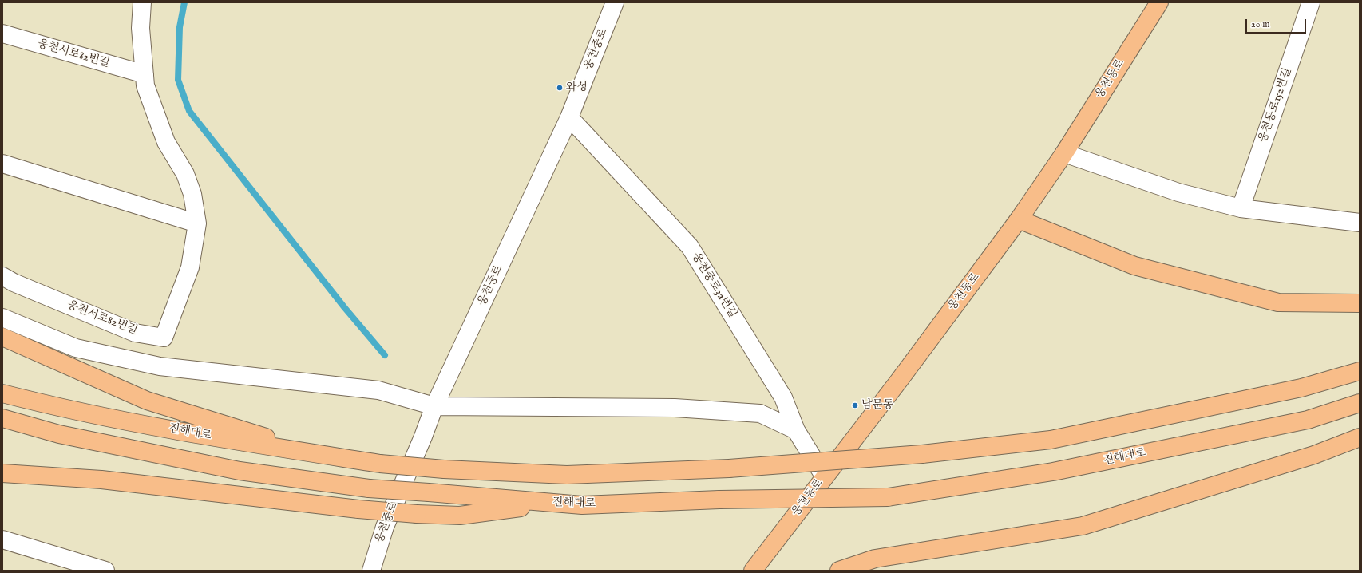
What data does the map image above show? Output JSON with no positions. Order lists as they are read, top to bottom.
{
  "streets": {
    "main road": ["웅천동로", "진해대로"],
    "street": [
      "웅천중로",
      "웅천서로82번길",
      "웅천동로152번길",
      "웅천중로32번길"
    ]
  },
  "crossings": [
    ["웅천중로", "웅천중로32번길"],
    ["웅천동로", "웅천중로32번길"]
  ],
  "places": ["와성", "남문동"],
  "scale_bar": "20 m"
}
